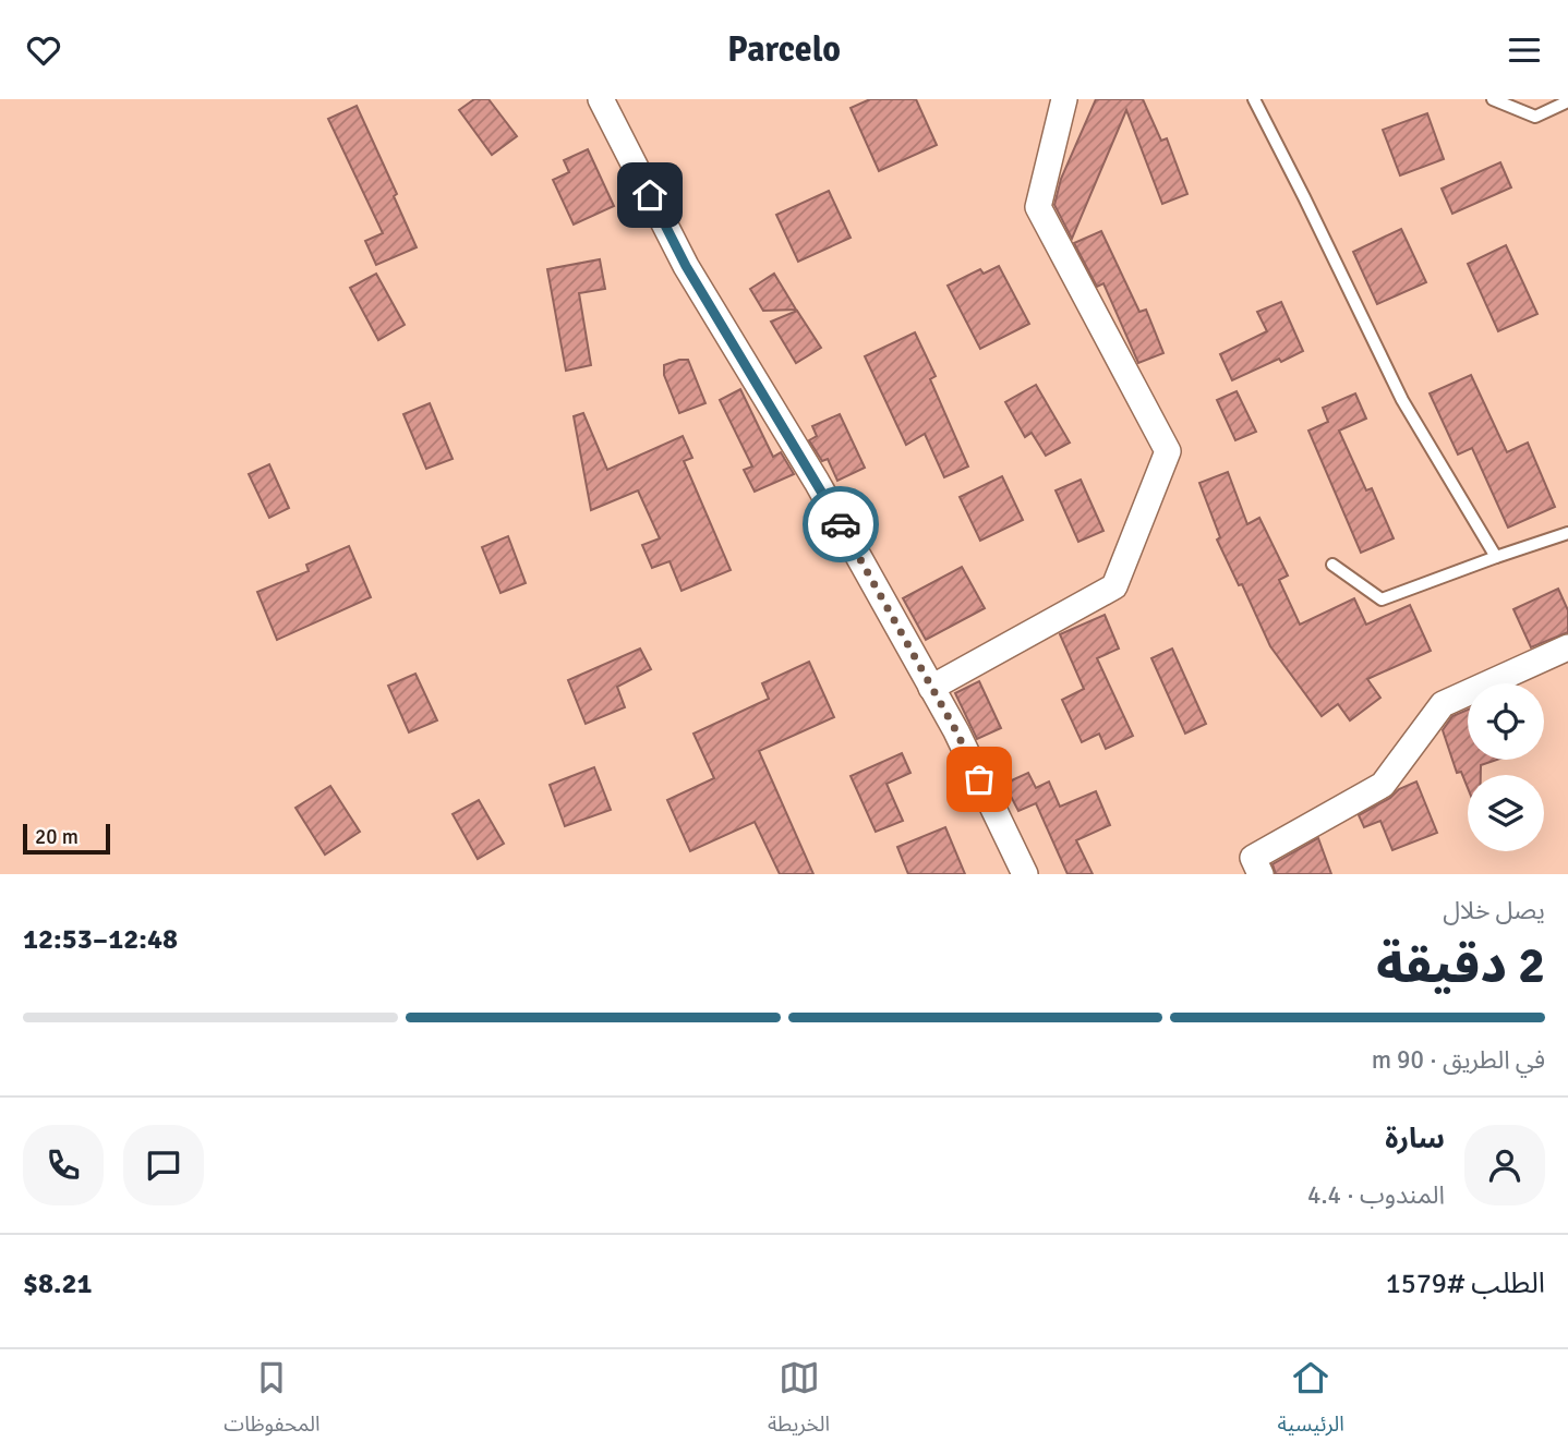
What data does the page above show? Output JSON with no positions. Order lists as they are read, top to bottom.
{
  "scale_bar": "20 m",
  "page": {
    "header": "Parcelo",
    "scale": "20 m",
    "heading": ["2 دقيقة", "يصل خلال", "12:48–12:53"],
    "panel": [
      "سارة",
      "المندوب · 4.4",
      "الطلب #1579",
      "$8.21"
    ],
    "bar": "في الطريق · 90 m",
    "tabs": ["الرئيسية", "الخريطة", "المحفوظات"]
  }
}
